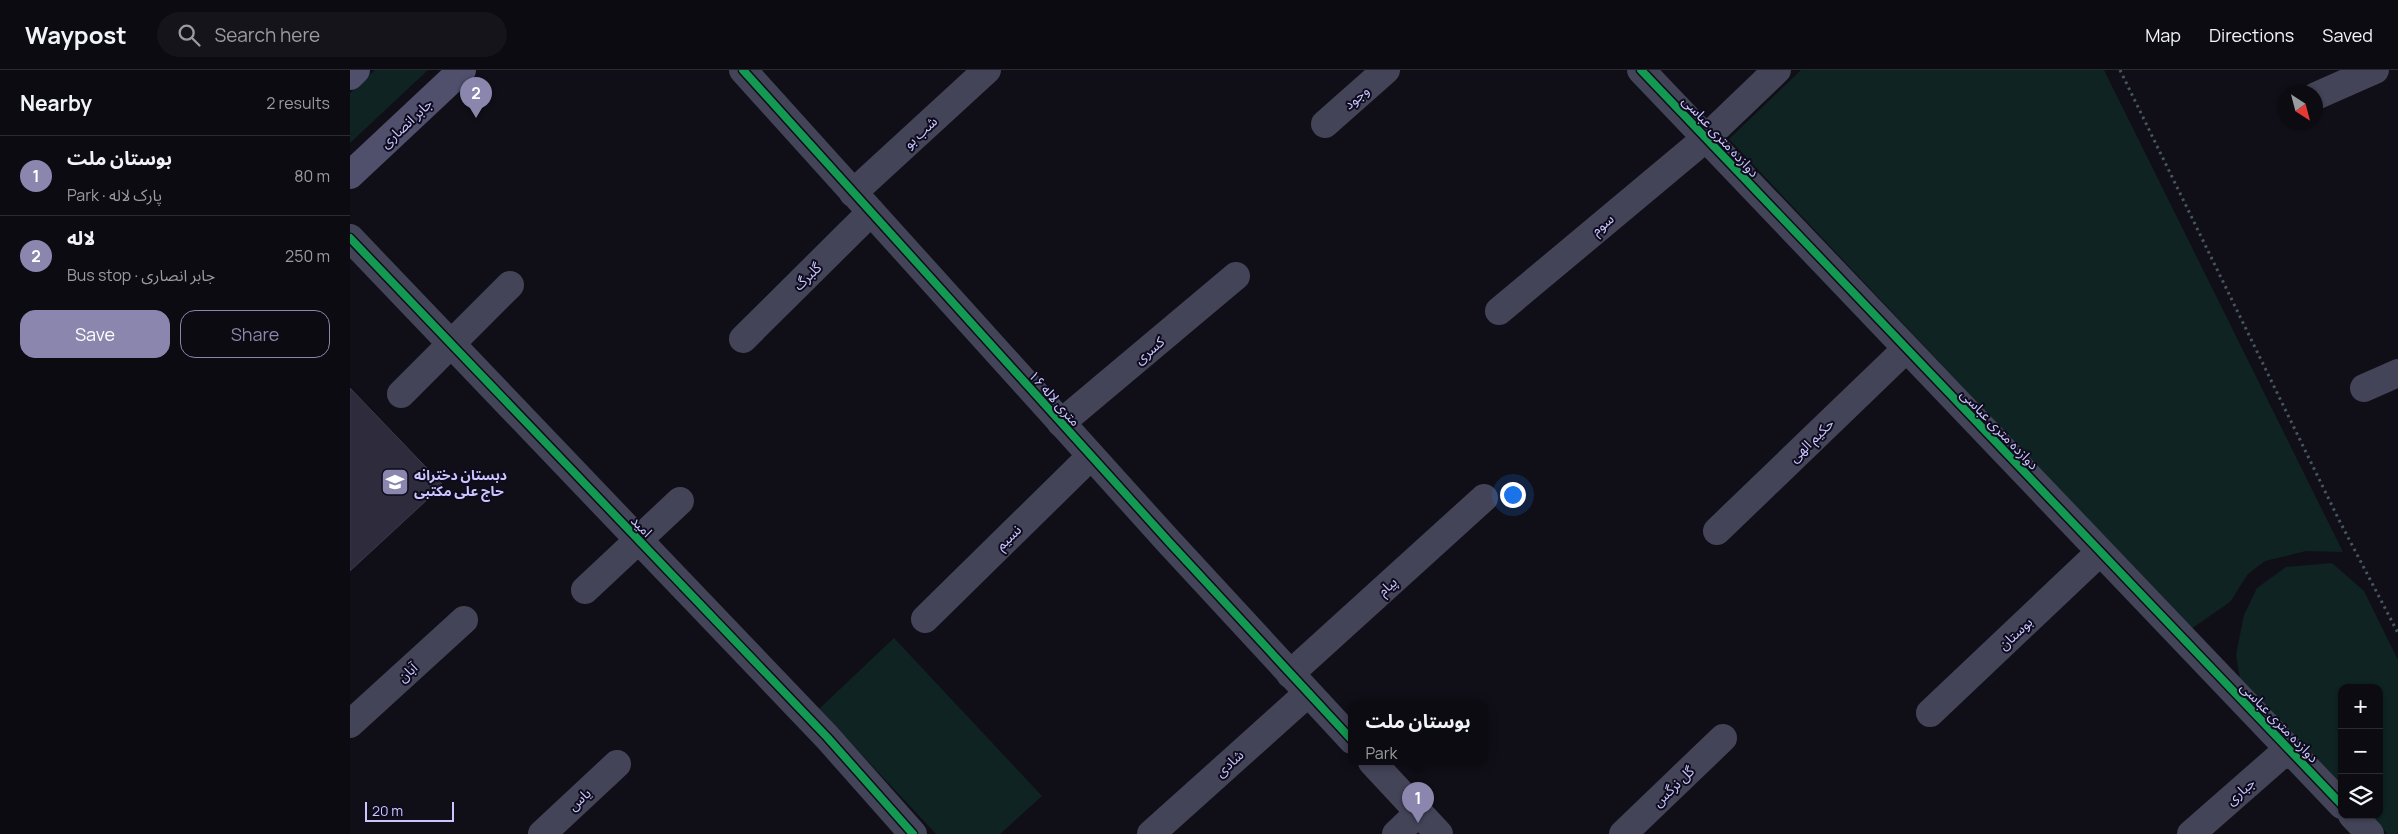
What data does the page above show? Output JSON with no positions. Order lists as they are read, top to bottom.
{
  "streets": {
    "main road": ["جابر انصاری"],
    "street": [
      "وجود",
      "شب بو",
      "دوازده متری عباسی",
      "سوم",
      "گلبرگ",
      "کسری",
      "۱۶ متری لاله",
      "حکیم الهی",
      "امید",
      "نسیم",
      "پیام",
      "بوستان",
      "آبان",
      "شادی",
      "گل نرگس",
      "جباری",
      "یاس"
    ]
  },
  "crossings": [
    ["شب بو", "گلبرگ"],
    ["شب بو", "۱۶ متری لاله"],
    ["دوازده متری عباسی", "سوم"],
    ["دوازده متری عباسی", "حکیم الهی"],
    ["دوازده متری عباسی", "بوستان"],
    ["دوازده متری عباسی", "جباری"],
    ["گلبرگ", "۱۶ متری لاله"],
    ["کسری", "۱۶ متری لاله"],
    ["۱۶ متری لاله", "نسیم"],
    ["۱۶ متری لاله", "پیام"],
    ["۱۶ متری لاله", "شادی"],
    ["پیام", "شادی"]
  ],
  "places": {
    "school or university": ["دبستان دخترانه حاج علی مکتبی"]
  },
  "scale_bar": "20 m",
  "north": "bottom right",
  "page": {
    "header": "Waypost",
    "search": "Search here",
    "nav": ["Map", "Directions", "Saved"],
    "heading": ["Nearby", "2 results"],
    "pins": ["2", "1"],
    "list": [
      {
        "mark": "1",
        "name": "بوستان ملت",
        "note": "Park · پارک لاله",
        "value": "80 m"
      },
      {
        "mark": "2",
        "name": "لاله",
        "note": "Bus stop · جابر انصاری",
        "value": "250 m"
      }
    ],
    "buttons": ["Save", "Share"],
    "map_buttons": ["+", "−"],
    "popup": ["بوستان ملت", "Park"],
    "scale": "20 m"
  }
}
